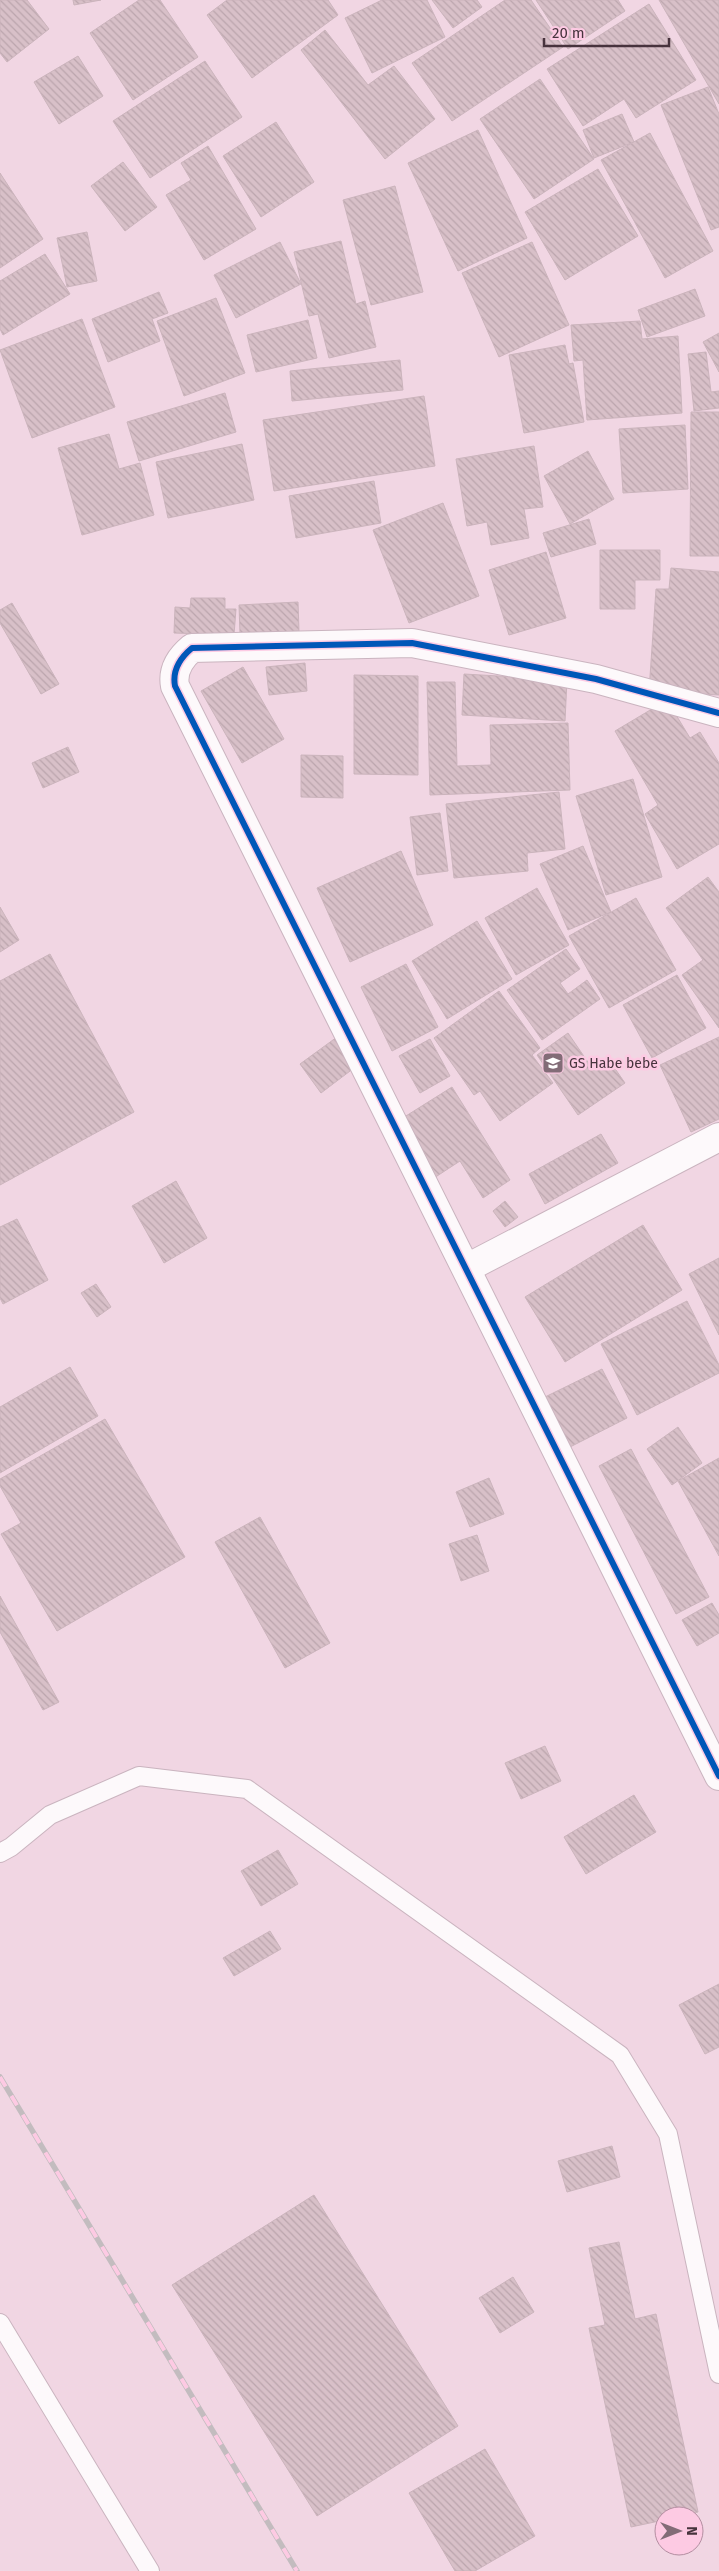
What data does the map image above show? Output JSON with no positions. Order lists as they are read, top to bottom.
{
  "places": {
    "school or university": ["GS Habe bebe"]
  },
  "scale_bar": "20 m",
  "north": "right"
}
